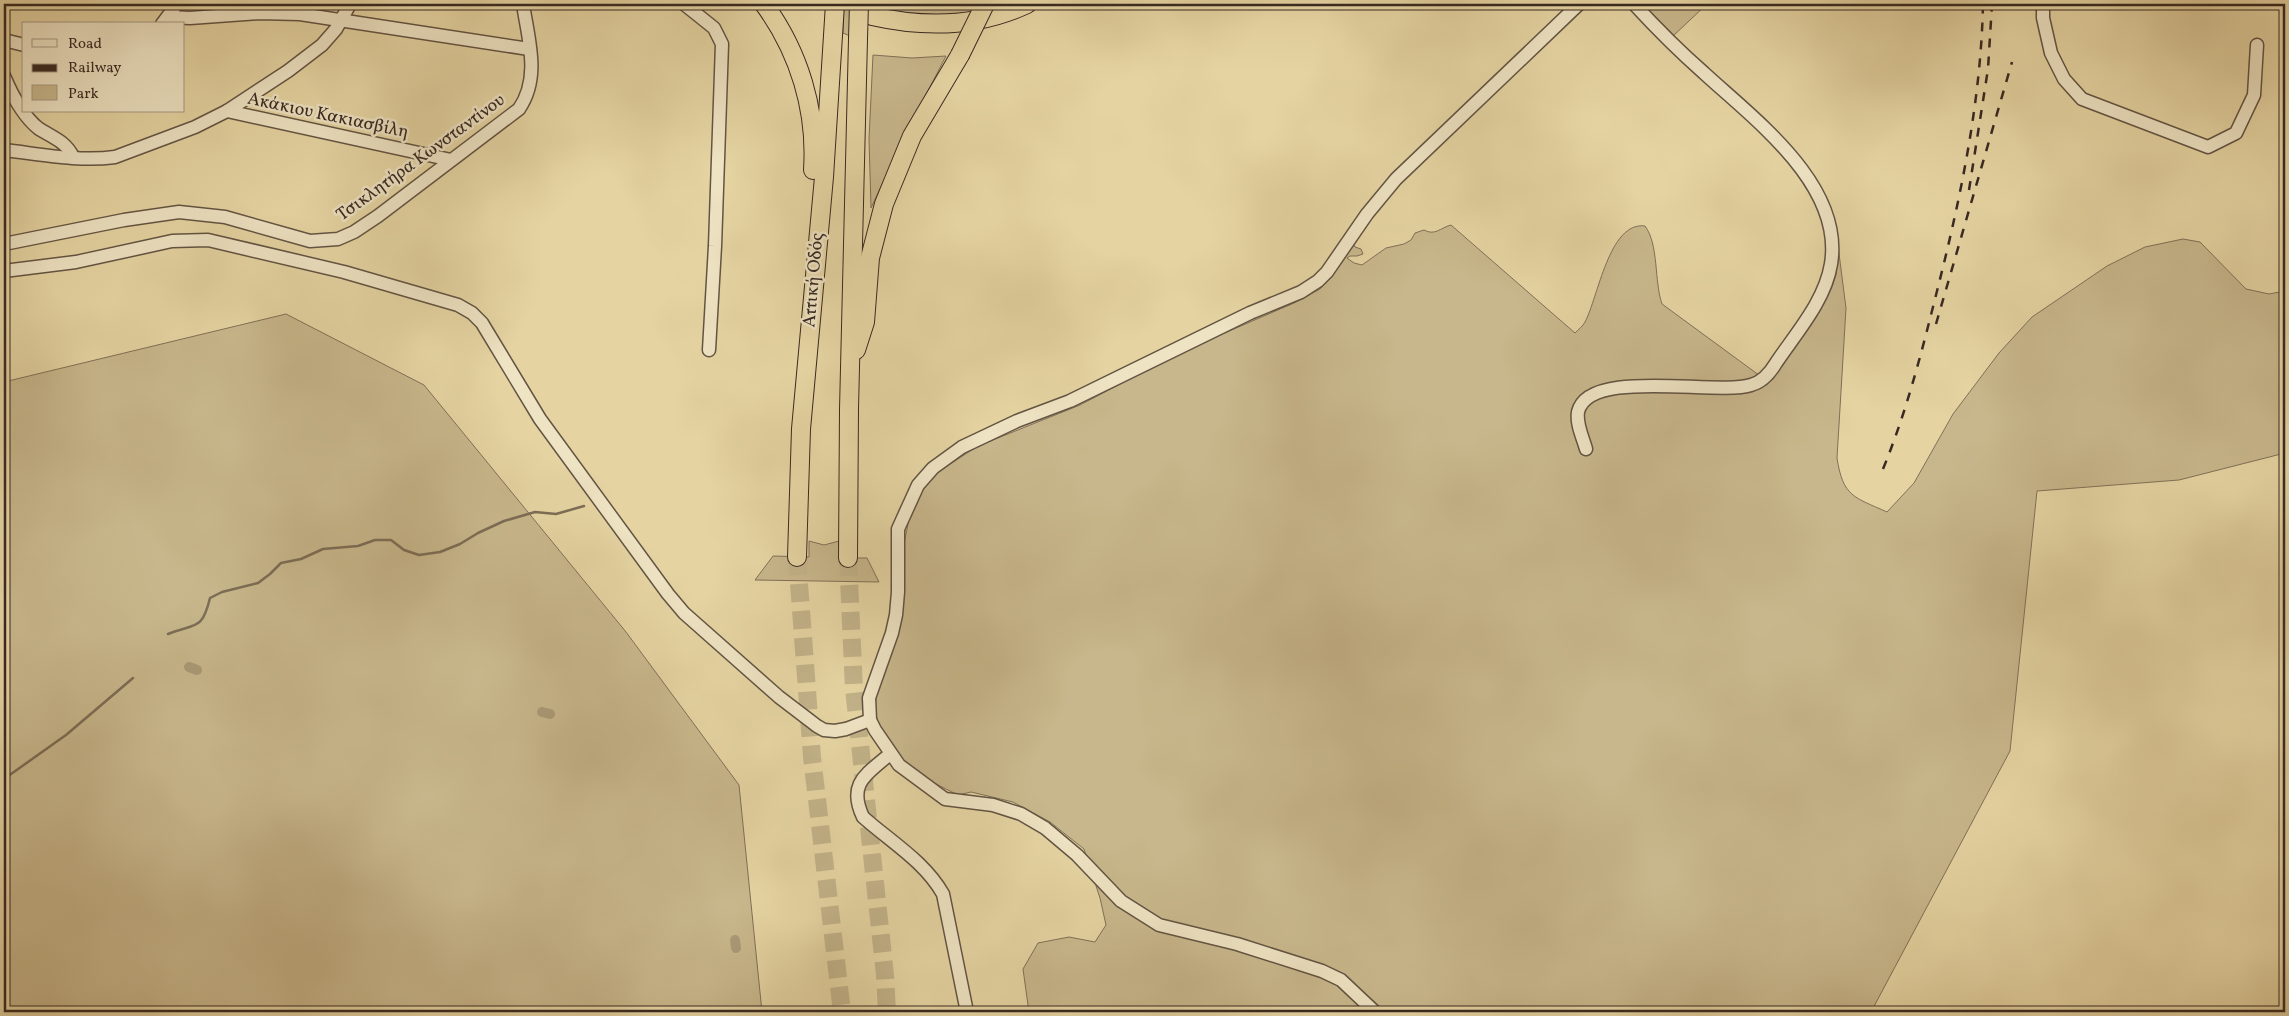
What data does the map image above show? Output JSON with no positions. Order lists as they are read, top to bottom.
{
  "streets": {
    "highway": ["Αττική Οδός"],
    "street": ["Ακάκιου Κακιασβίλη", "Τσικλητήρα Κωνσταντίνου"]
  },
  "crossings": [
    ["Ακάκιου Κακιασβίλη", "Τσικλητήρα Κωνσταντίνου"]
  ],
  "legend": ["Road", "Railway", "Park"]
}
